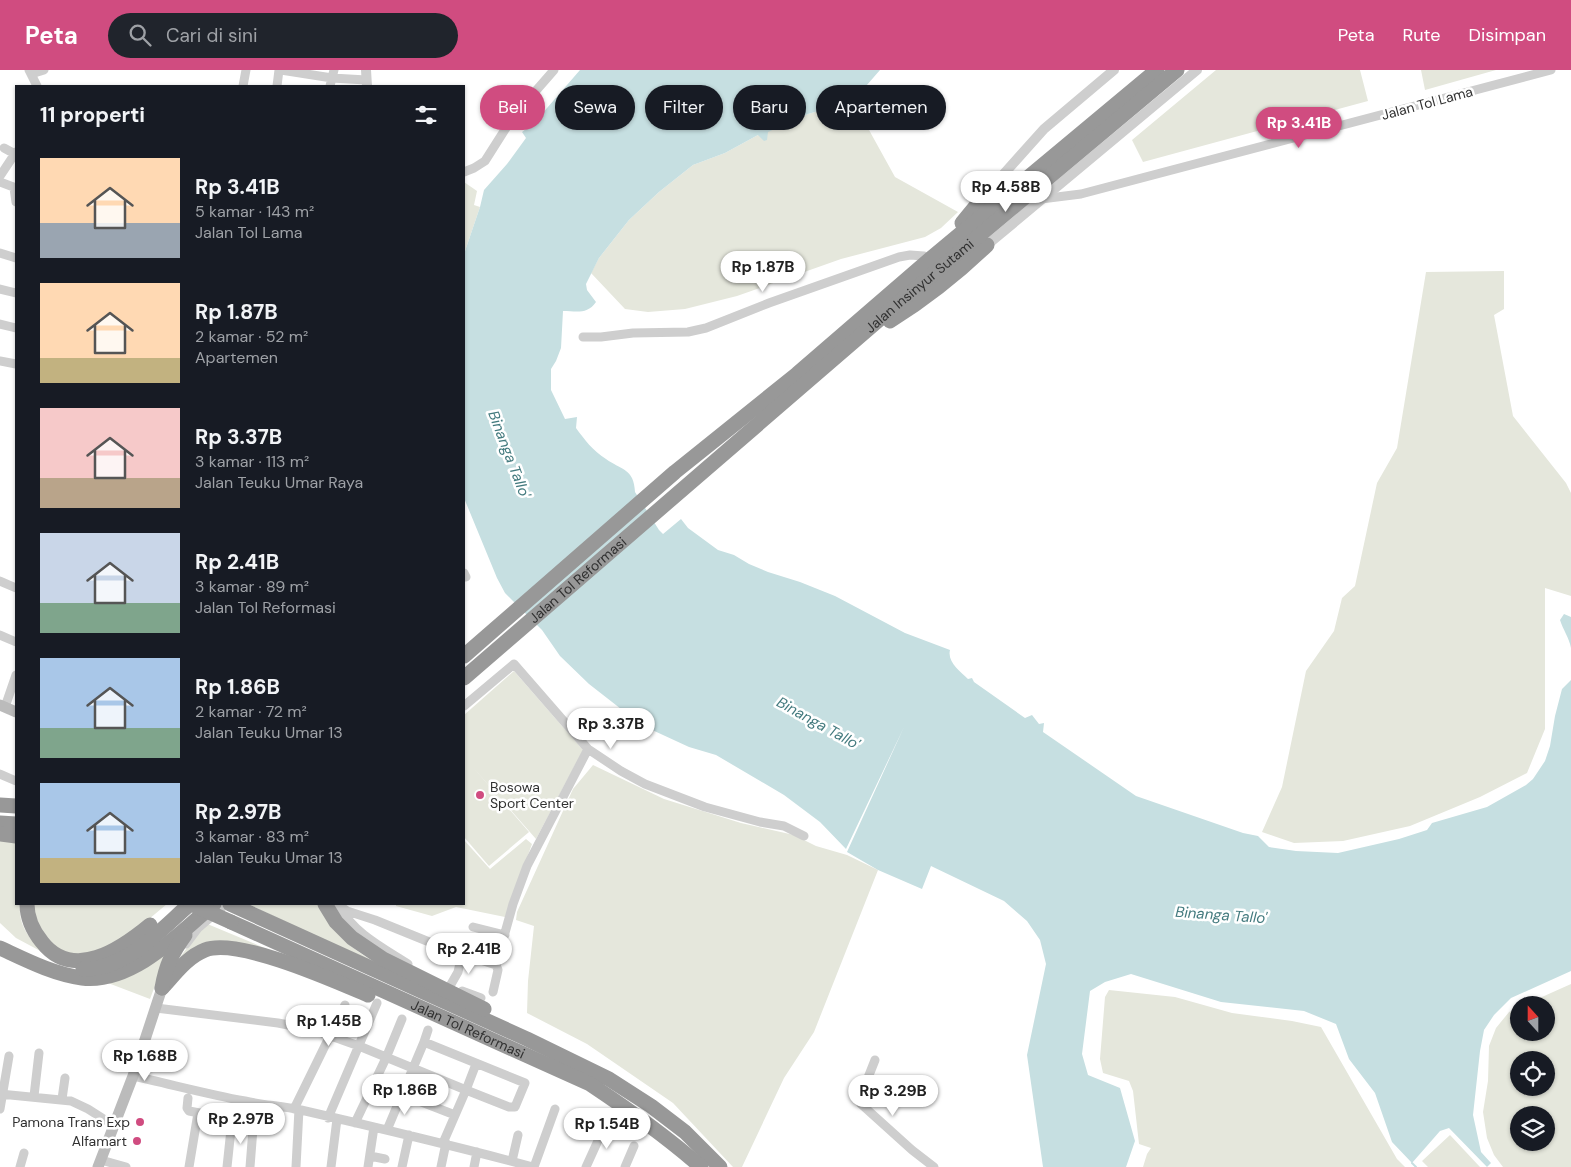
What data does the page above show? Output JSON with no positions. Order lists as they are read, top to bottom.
{
  "streets": {
    "highway": ["Jalan Insinyur Sutami", "Jalan Tol Reformasi"],
    "street": ["Jalan Tol Lama"]
  },
  "crossings": [
    ["Jalan Insinyur Sutami", "Jalan Tol Reformasi"]
  ],
  "water": ["Binanga Tallo'"],
  "places": ["Bosowa Sport Center", "Pamona Trans Exp", "Alfamart"],
  "north": "top",
  "page": {
    "header": "Peta",
    "search": "Cari di sini",
    "nav": ["Peta", "Rute", "Disimpan"],
    "chip": [
      "Beli",
      "Sewa",
      "Filter",
      "Baru",
      "Apartemen"
    ],
    "heading": "11 properti",
    "price": [
      "Rp 3.41B",
      "Rp 4.58B",
      "Rp 1.87B",
      "Rp 3.37B",
      "Rp 2.41B",
      "Rp 1.45B",
      "Rp 1.68B",
      "Rp 1.86B",
      "Rp 3.29B",
      "Rp 2.97B",
      "Rp 1.54B"
    ],
    "list": [
      {
        "name": "Rp 3.41B",
        "note": "5 kamar · 143 m² · Jalan Tol Lama"
      },
      {
        "name": "Rp 1.87B",
        "note": "2 kamar · 52 m² · Apartemen"
      },
      {
        "name": "Rp 3.37B",
        "note": "3 kamar · 113 m² · Jalan Teuku Umar Raya"
      },
      {
        "name": "Rp 2.41B",
        "note": "3 kamar · 89 m² · Jalan Tol Reformasi"
      },
      {
        "name": "Rp 1.86B",
        "note": "2 kamar · 72 m² · Jalan Teuku Umar 13"
      },
      {
        "name": "Rp 2.97B",
        "note": "3 kamar · 83 m² · Jalan Teuku Umar 13"
      }
    ]
  }
}
